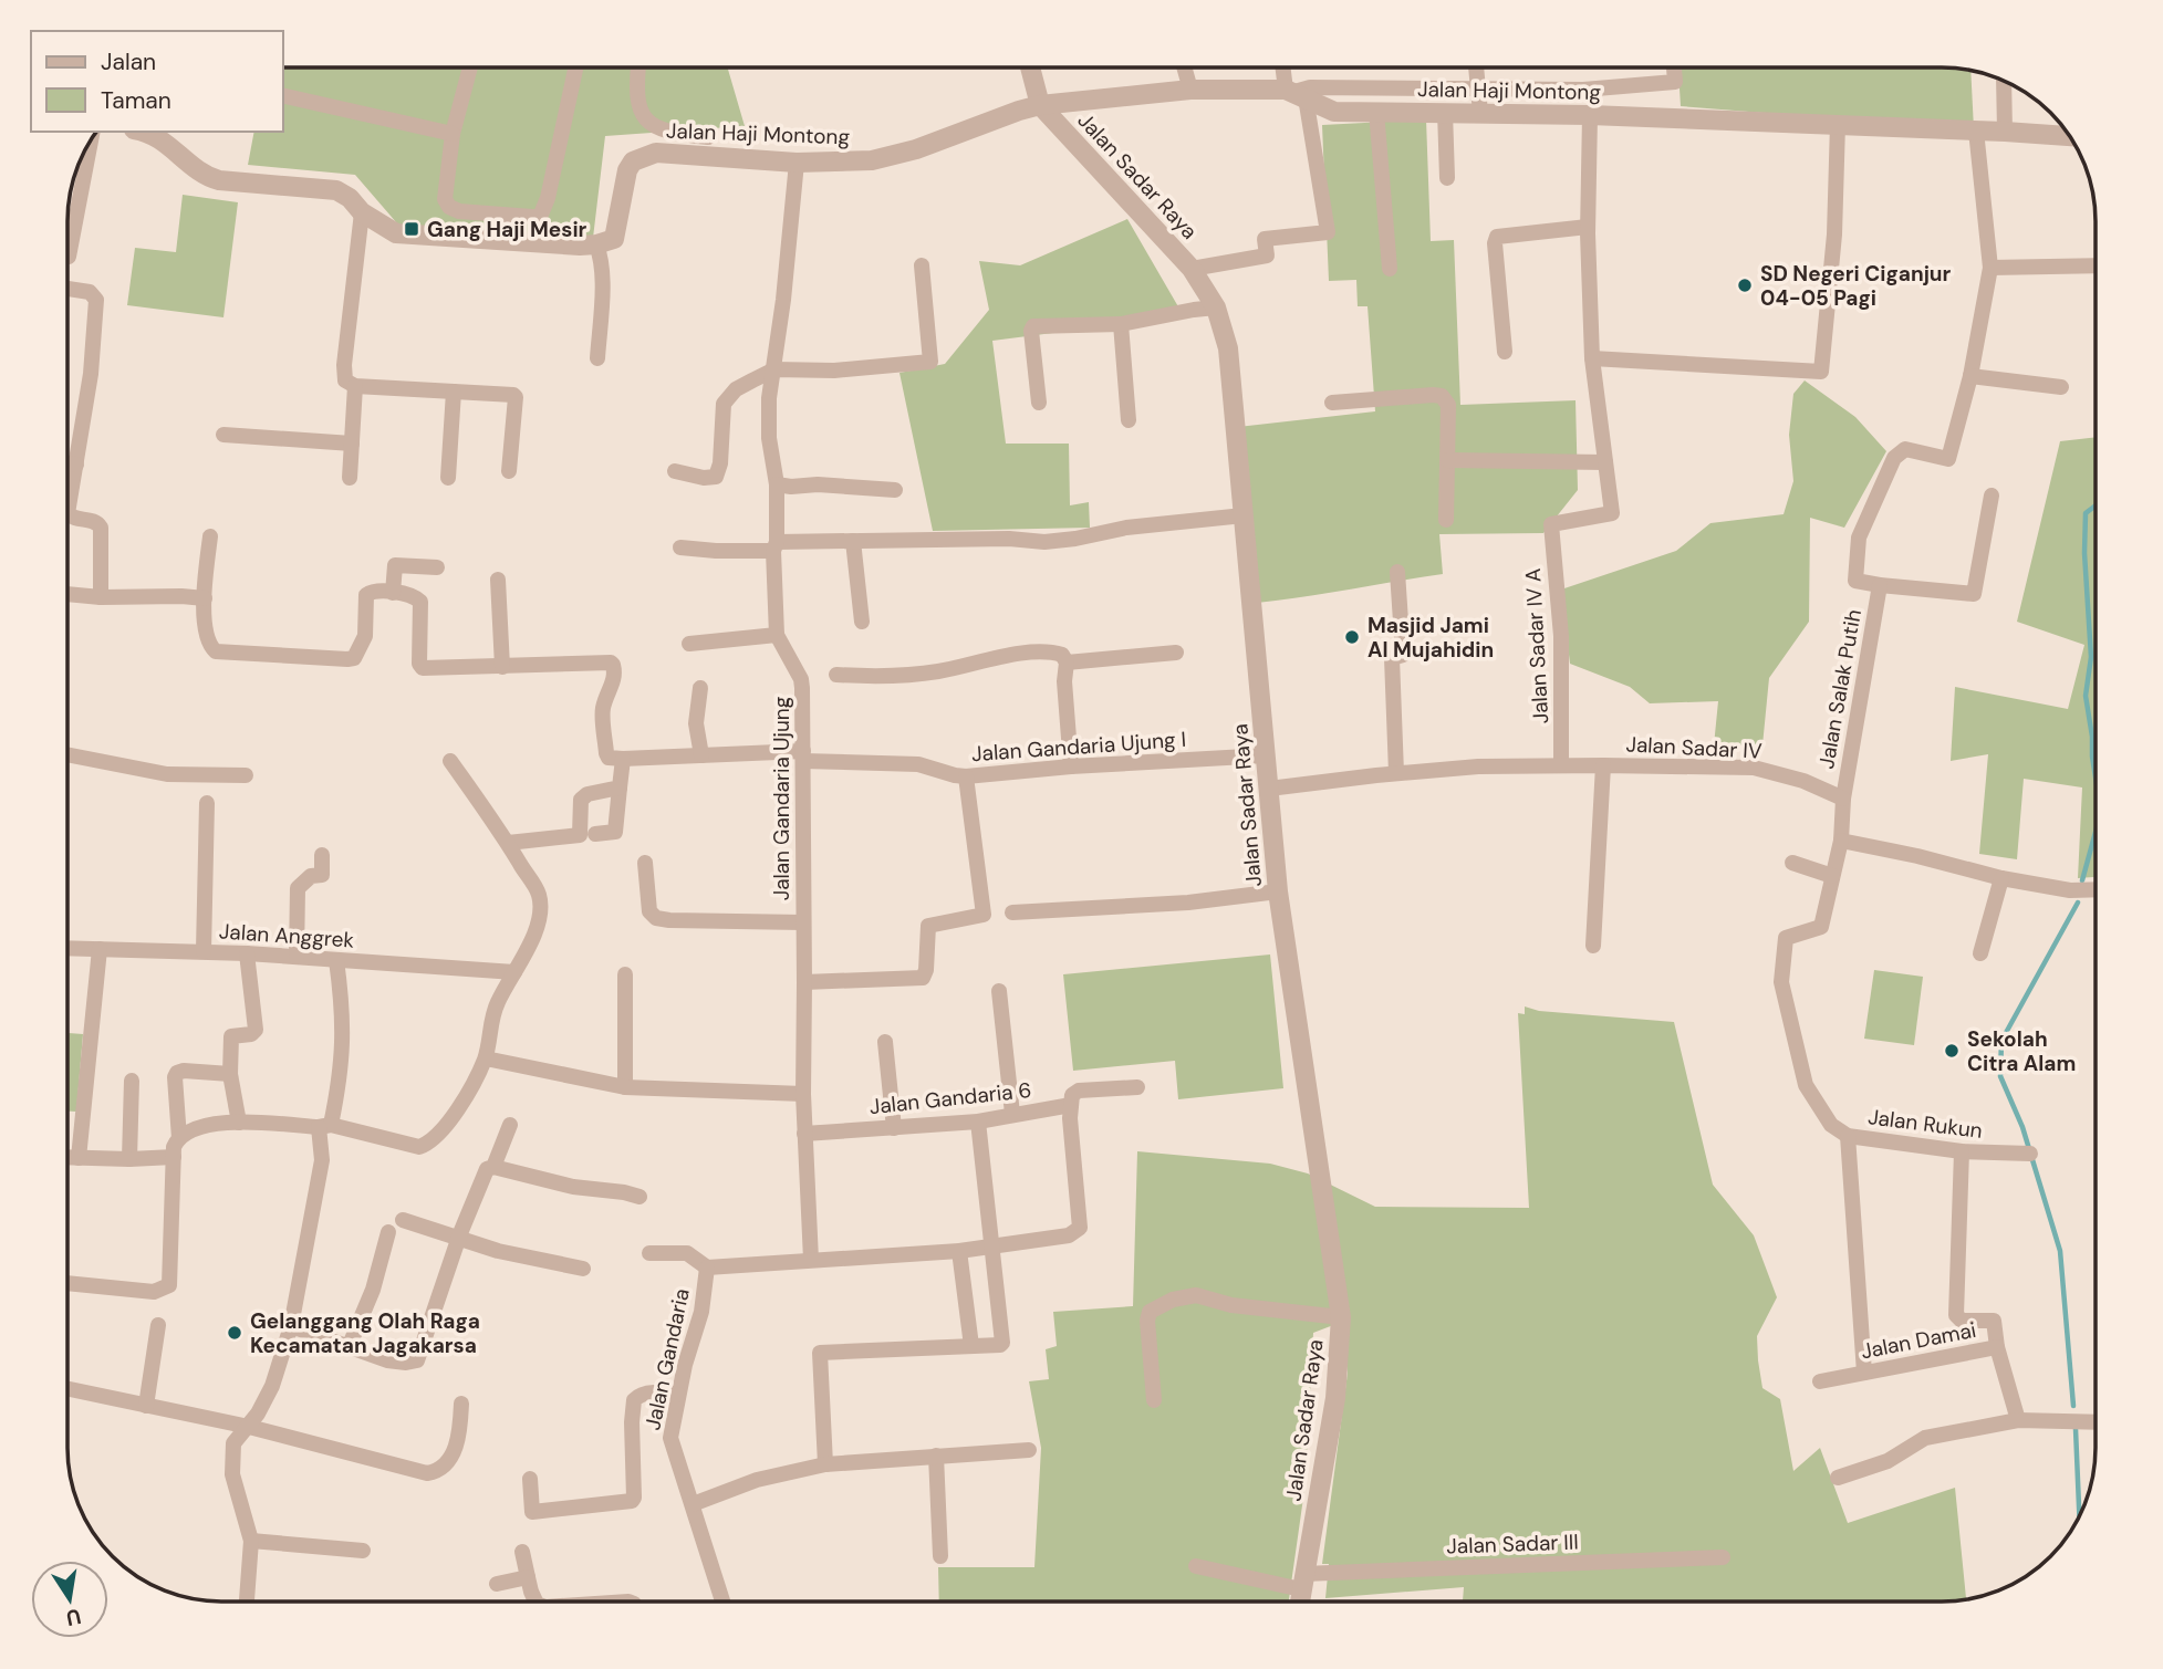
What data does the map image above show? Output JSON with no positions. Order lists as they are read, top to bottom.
{
  "streets": {
    "street": [
      "Jalan Haji Montong",
      "Jalan Sadar Raya",
      "Jalan Sadar IV A",
      "Jalan Salak Putih",
      "Jalan Gandaria Ujung I",
      "Jalan Sadar IV",
      "Jalan Gandaria Ujung",
      "Jalan Anggrek",
      "Jalan Gandaria 6",
      "Jalan Rukun",
      "Jalan Damai",
      "Jalan Gandaria",
      "Jalan Sadar III"
    ]
  },
  "crossings": [
    ["Jalan Haji Montong", "Jalan Sadar Raya"],
    ["Jalan Haji Montong", "Jalan Salak Putih"],
    ["Jalan Haji Montong", "Jalan Gandaria Ujung"],
    ["Jalan Sadar Raya", "Jalan Gandaria Ujung I"],
    ["Jalan Sadar Raya", "Jalan Sadar IV"],
    ["Jalan Sadar Raya", "Jalan Sadar III"],
    ["Jalan Sadar IV A", "Jalan Sadar IV"],
    ["Jalan Salak Putih", "Jalan Sadar IV"],
    ["Jalan Gandaria Ujung I", "Jalan Gandaria Ujung"],
    ["Jalan Gandaria 6", "Jalan Gandaria"]
  ],
  "places": {
    "transit": ["Gang Haji Mesir"],
    "other": [
      "SD Negeri Ciganjur 04-05 Pagi",
      "Masjid Jami Al Mujahidin",
      "Sekolah Citra Alam",
      "Gelanggang Olah Raga Kecamatan Jagakarsa"
    ]
  },
  "legend": ["Jalan", "Taman"],
  "north": "bottom"
}
